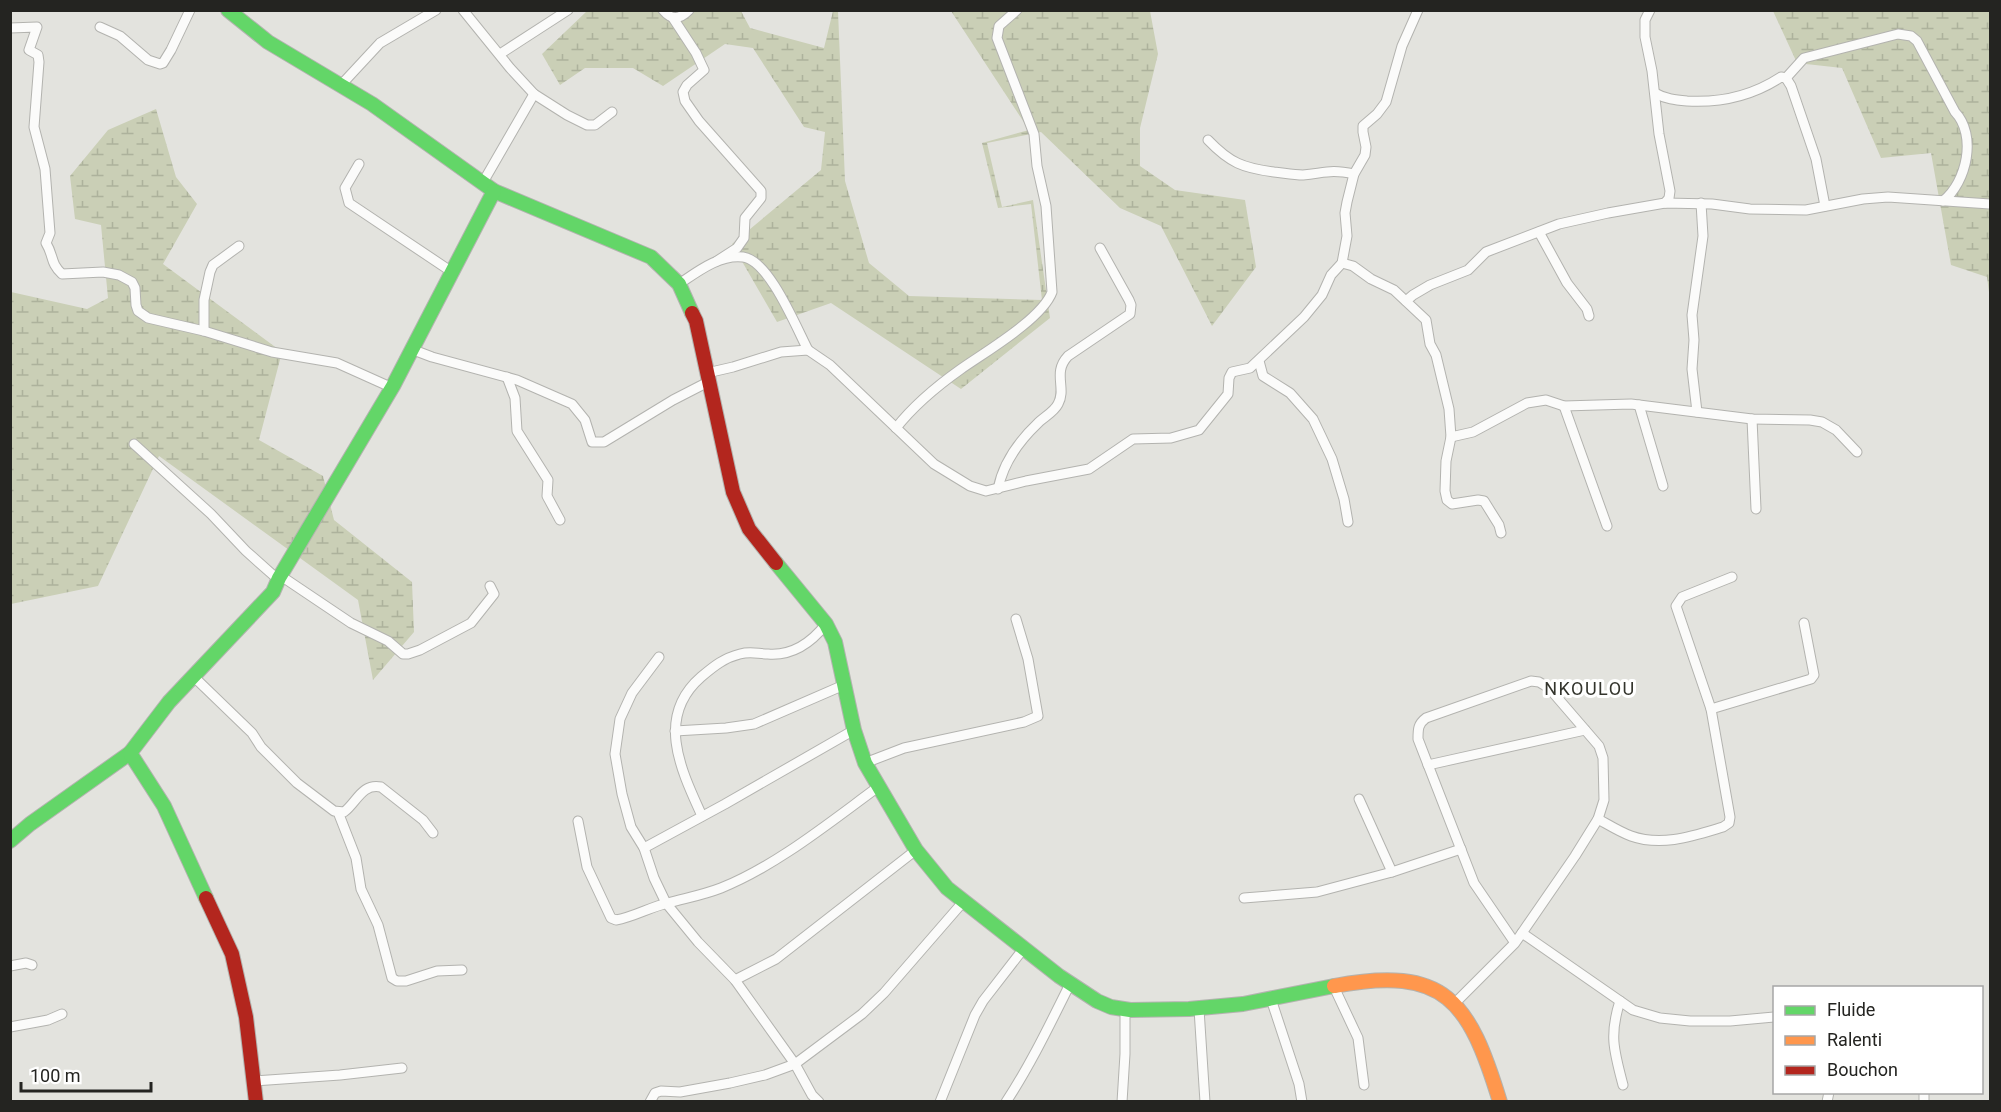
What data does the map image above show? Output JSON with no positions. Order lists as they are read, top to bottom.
{
  "districts": ["NKOULOU"],
  "legend": ["Fluide", "Ralenti", "Bouchon"],
  "scale_bar": "100 m"
}
